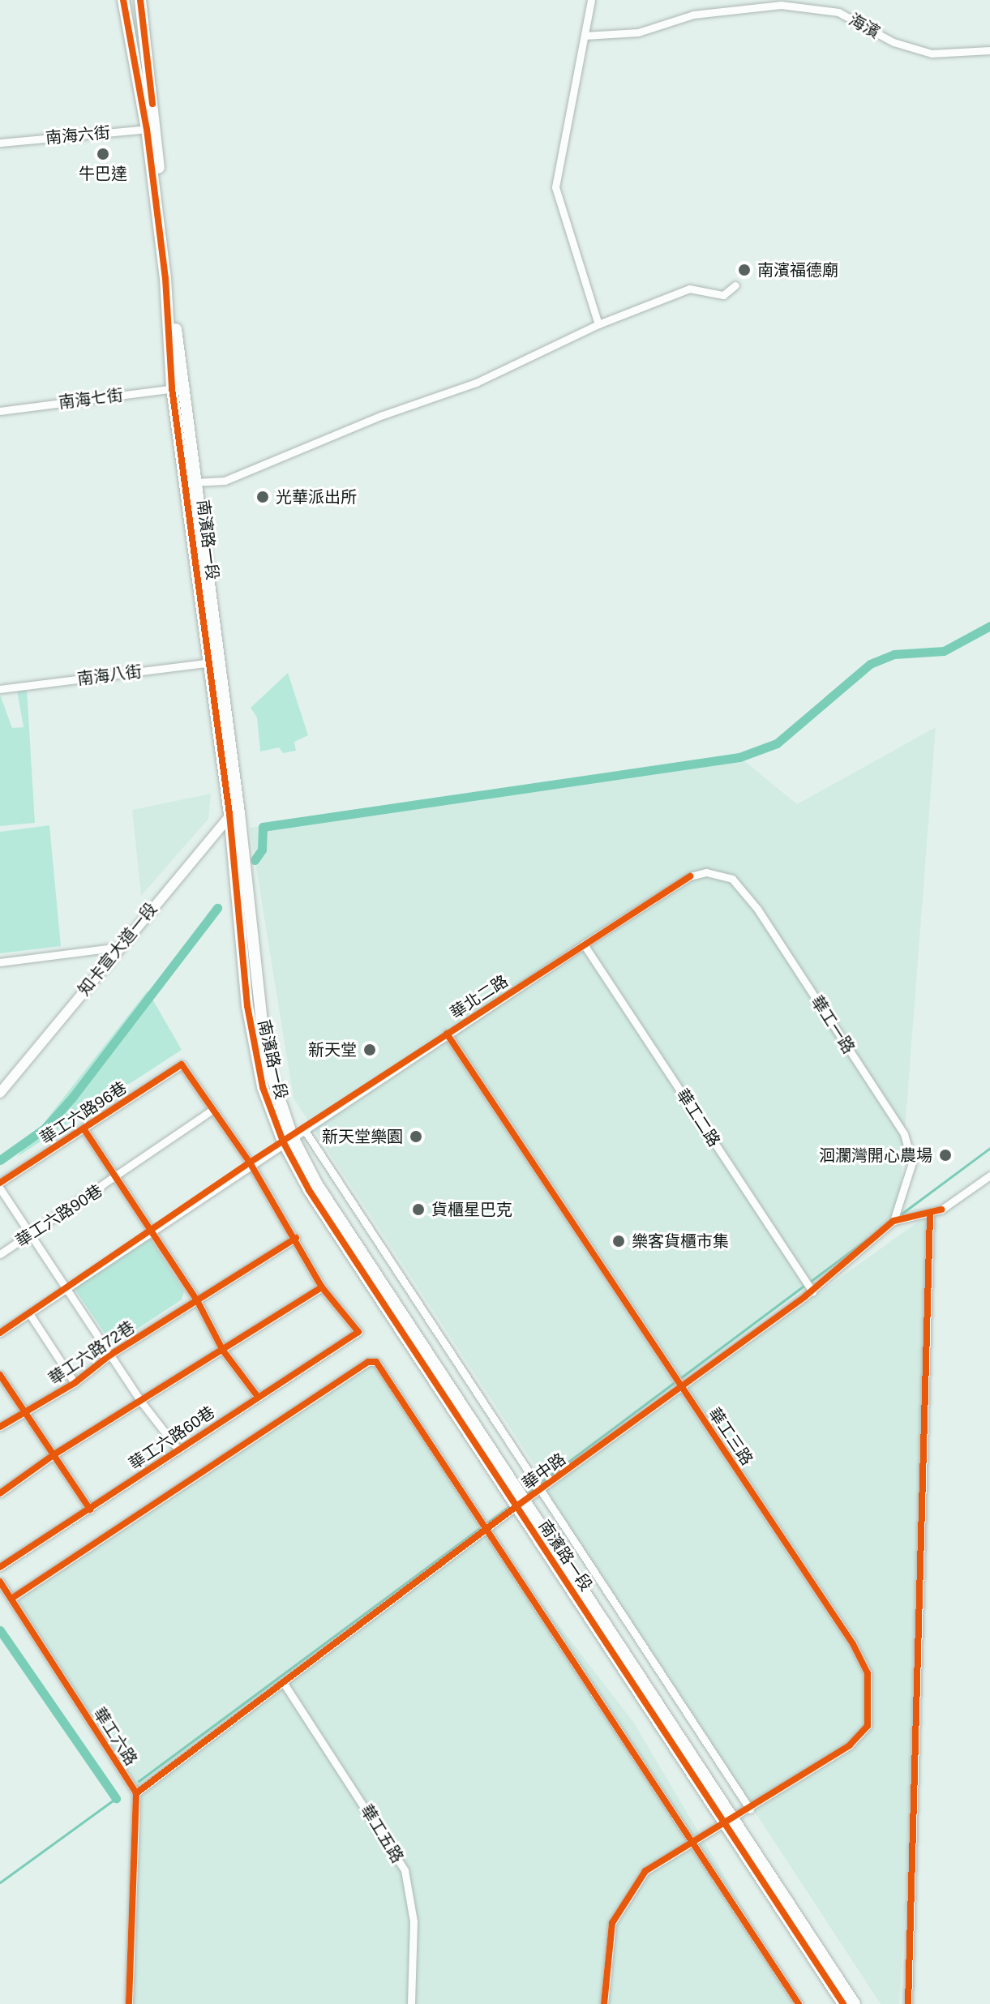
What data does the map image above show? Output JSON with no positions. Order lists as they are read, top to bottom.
{
  "streets": {
    "main road": ["南濱路一段"],
    "street": [
      "海濱",
      "南海六街",
      "南海七街",
      "南海八街",
      "知卡宣大道一段",
      "華北二路",
      "華工一路",
      "華工六路96巷",
      "華工二路",
      "華工六路90巷",
      "華工六路72巷",
      "華工三路",
      "華工六路60巷",
      "華中路",
      "華工六路",
      "華工五路"
    ]
  },
  "crossings": [
    ["南海六街", "南濱路一段"],
    ["南海七街", "南濱路一段"],
    ["南濱路一段", "南海八街"],
    ["南濱路一段", "知卡宣大道一段"],
    ["南濱路一段", "華北二路"],
    ["南濱路一段", "華工三路"],
    ["南濱路一段", "華中路"],
    ["華北二路", "華工一路"],
    ["華北二路", "華工二路"],
    ["華北二路", "華工三路"],
    ["華工一路", "華中路"],
    ["華工六路96巷", "華工六路90巷"],
    ["華工二路", "華中路"],
    ["華工三路", "華中路"],
    ["華中路", "華工六路"],
    ["華中路", "華工五路"]
  ],
  "places": [
    "牛巴達",
    "南濱福德廟",
    "光華派出所",
    "新天堂",
    "新天堂樂園",
    "洄瀾灣開心農場",
    "貨櫃星巴克",
    "樂客貨櫃市集"
  ]
}
